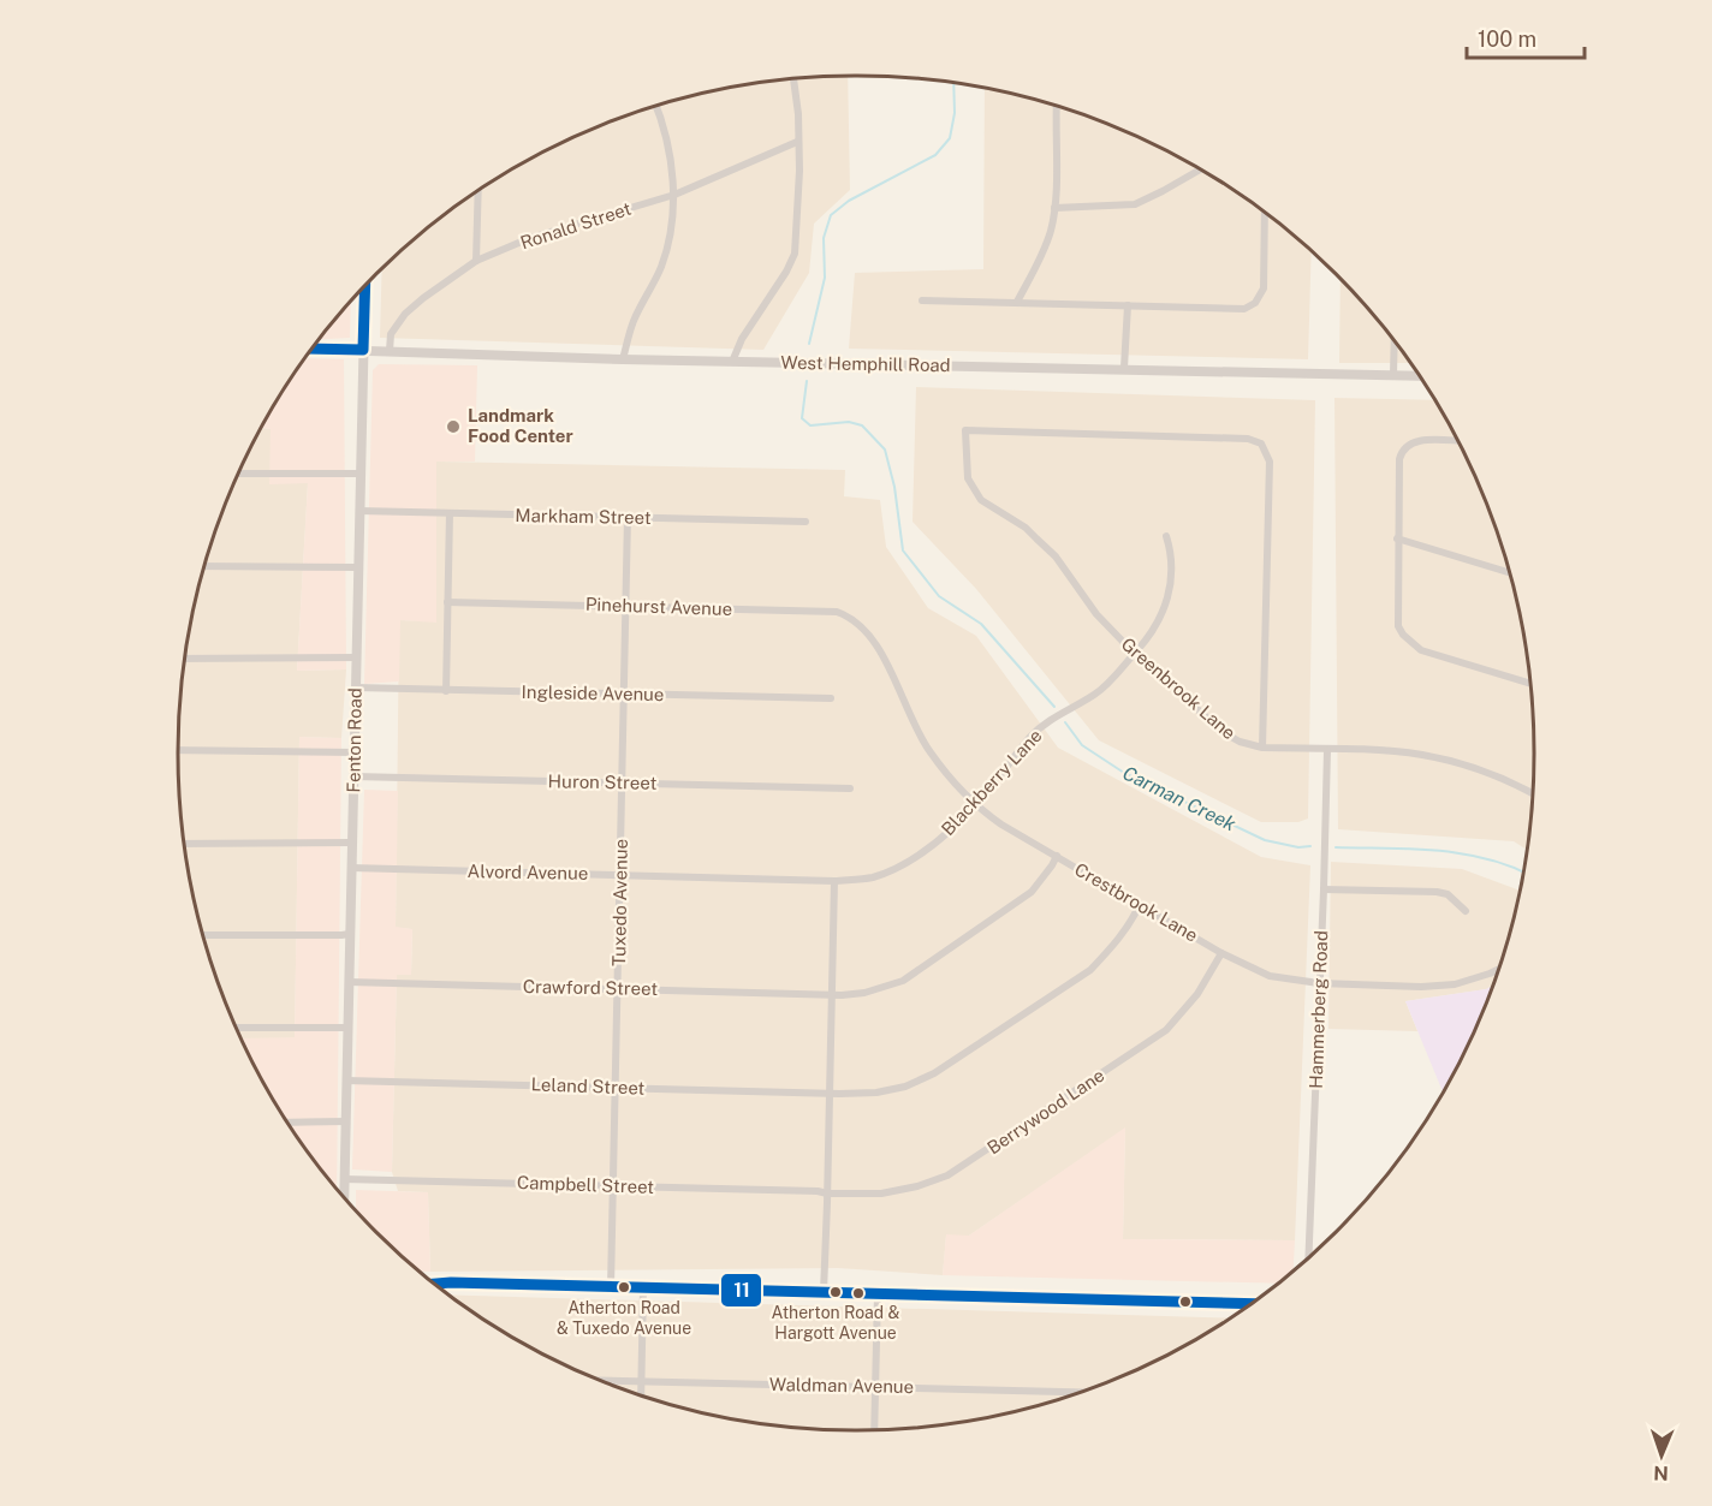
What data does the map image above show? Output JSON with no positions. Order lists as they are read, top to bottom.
{
  "streets": {
    "street": [
      "Ronald Street",
      "West Hemphill Road",
      "Markham Street",
      "Pinehurst Avenue",
      "Greenbrook Lane",
      "Ingleside Avenue",
      "Fenton Road",
      "Huron Street",
      "Blackberry Lane",
      "Alvord Avenue",
      "Tuxedo Avenue",
      "Crestbrook Lane",
      "Crawford Street",
      "Hammerberg Road",
      "Leland Street",
      "Berrywood Lane",
      "Campbell Street",
      "Waldman Avenue"
    ]
  },
  "crossings": [
    ["Ronald Street", "West Hemphill Road"],
    ["West Hemphill Road", "Fenton Road"],
    ["Markham Street", "Fenton Road"],
    ["Markham Street", "Tuxedo Avenue"],
    ["Pinehurst Avenue", "Tuxedo Avenue"],
    ["Pinehurst Avenue", "Crestbrook Lane"],
    ["Greenbrook Lane", "Blackberry Lane"],
    ["Greenbrook Lane", "Hammerberg Road"],
    ["Ingleside Avenue", "Fenton Road"],
    ["Ingleside Avenue", "Tuxedo Avenue"],
    ["Fenton Road", "Huron Street"],
    ["Fenton Road", "Alvord Avenue"],
    ["Fenton Road", "Crawford Street"],
    ["Fenton Road", "Leland Street"],
    ["Fenton Road", "Campbell Street"],
    ["Huron Street", "Tuxedo Avenue"],
    ["Blackberry Lane", "Alvord Avenue"],
    ["Blackberry Lane", "Crestbrook Lane"],
    ["Alvord Avenue", "Tuxedo Avenue"],
    ["Tuxedo Avenue", "Crawford Street"],
    ["Tuxedo Avenue", "Leland Street"],
    ["Tuxedo Avenue", "Campbell Street"],
    ["Crestbrook Lane", "Crawford Street"],
    ["Crestbrook Lane", "Hammerberg Road"],
    ["Crestbrook Lane", "Leland Street"],
    ["Crestbrook Lane", "Berrywood Lane"],
    ["Berrywood Lane", "Campbell Street"]
  ],
  "water": ["Carman Creek"],
  "places": ["Landmark Food Center", "Atherton Road & Tuxedo Avenue", "Atherton Road & Hargott Avenue"],
  "lines": ["transit line 11"],
  "scale_bar": "100 m",
  "north": "bottom"
}
